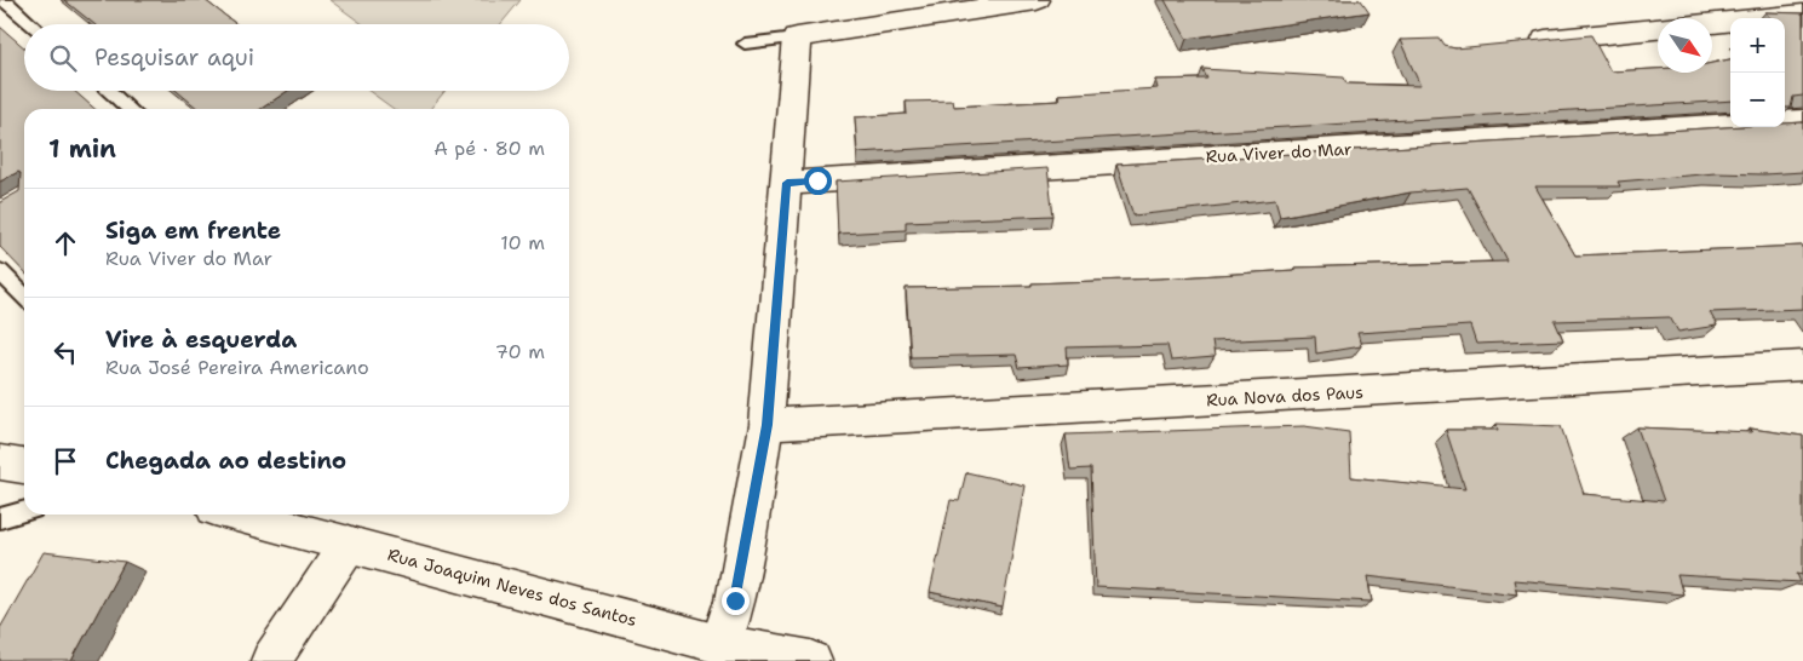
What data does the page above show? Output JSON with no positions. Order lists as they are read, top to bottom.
{
  "streets": {
    "street": ["Rua Viver do Mar", "Rua Nova dos Paus", "Rua Joaquim Neves dos Santos"]
  },
  "north": "bottom right",
  "page": {
    "map_buttons": ["+", "−"],
    "search": "Pesquisar aqui",
    "heading": ["1 min", "A pé · 80 m"],
    "list": [
      ["Siga em frente", "Rua Viver do Mar", "10 m"],
      ["Vire à esquerda", "Rua José Pereira Americano", "70 m"],
      "Chegada ao destino"
    ]
  }
}
